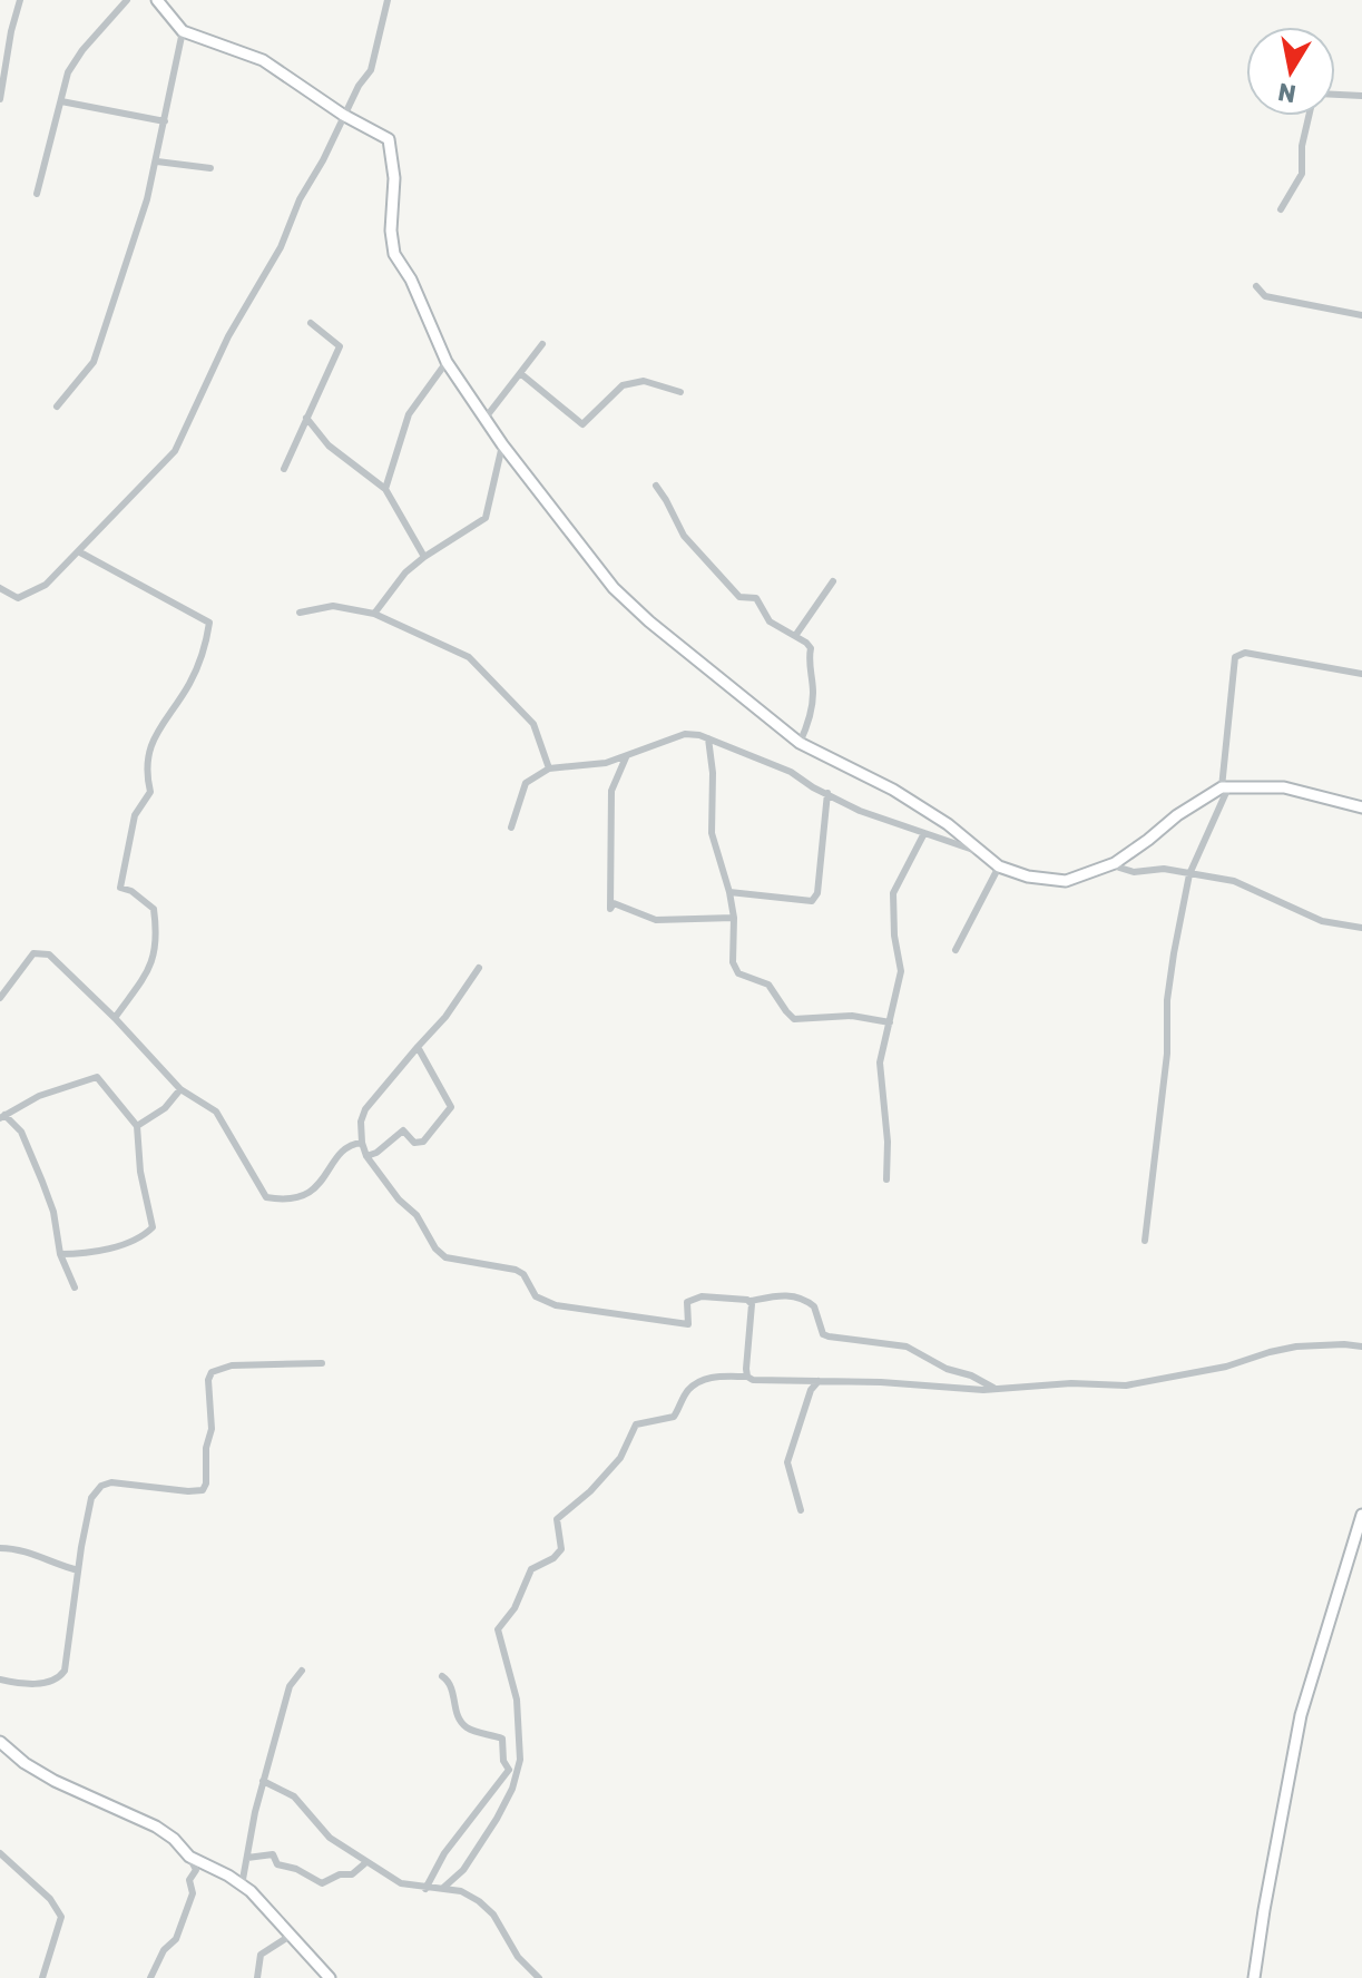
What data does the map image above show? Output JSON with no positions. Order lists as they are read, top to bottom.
{
  "north": "bottom"
}
